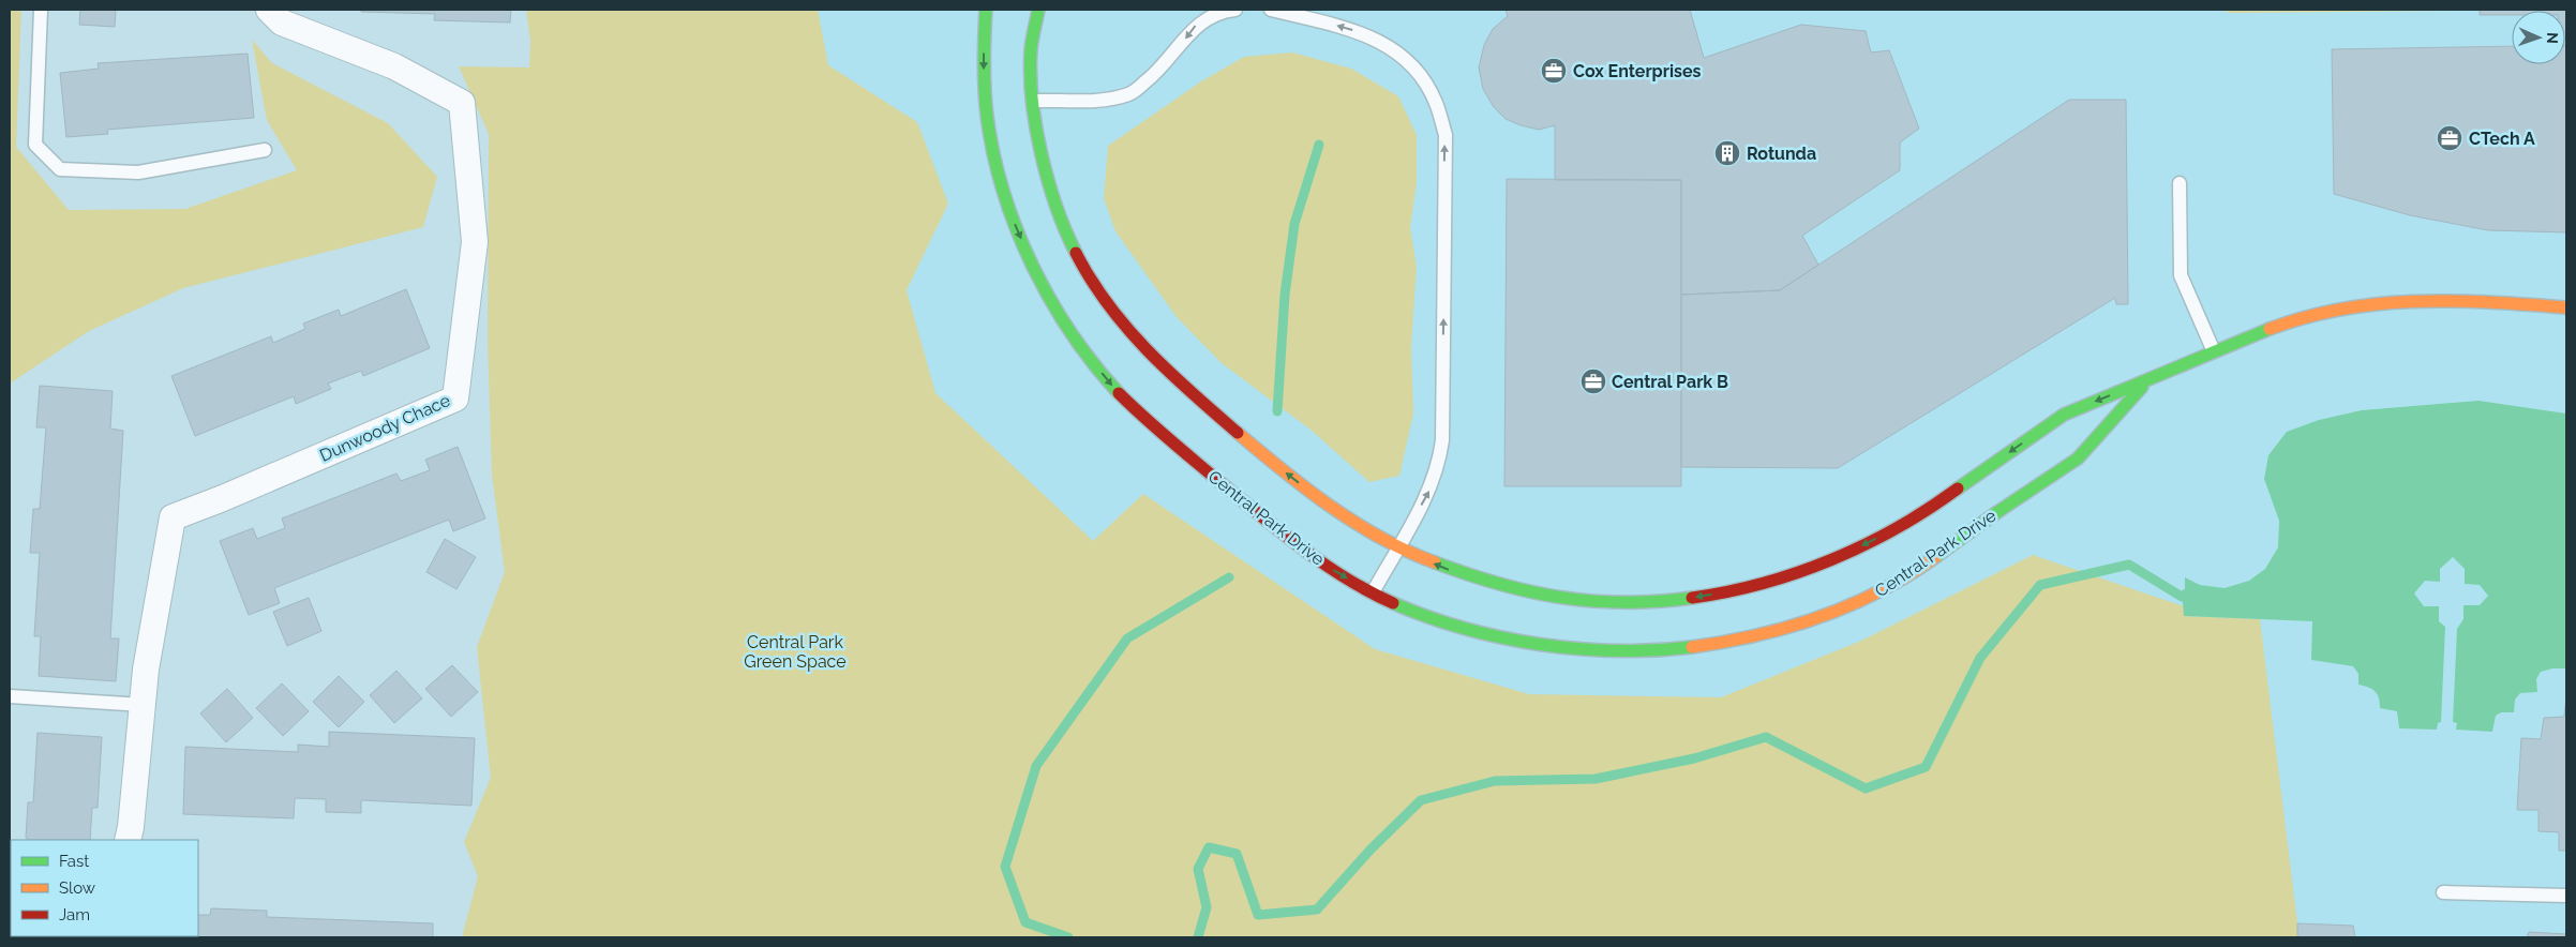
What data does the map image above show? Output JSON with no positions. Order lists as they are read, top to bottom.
{
  "streets": {
    "street": ["Dunwoody Chace", "Central Park Drive"]
  },
  "parks": ["Central Park Green Space"],
  "places": {
    "office": ["Cox Enterprises", "CTech A", "Central Park B"],
    "building": ["Rotunda"]
  },
  "legend": ["Fast", "Slow", "Jam"],
  "north": "right"
}
